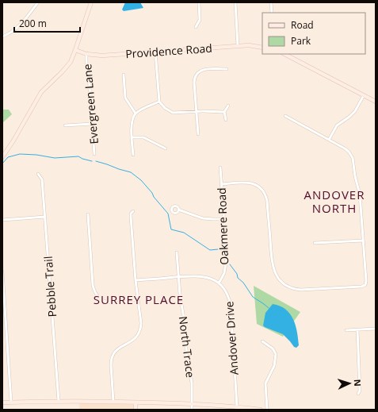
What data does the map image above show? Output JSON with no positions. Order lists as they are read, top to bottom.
{
  "streets": {
    "street": [
      "Providence Road",
      "Evergreen Lane",
      "Oakmere Road",
      "Pebble Trail",
      "Andover Drive",
      "North Trace"
    ]
  },
  "crossings": [
    ["Providence Road", "Evergreen Lane"],
    ["Oakmere Road", "Andover Drive"],
    ["Andover Drive", "North Trace"]
  ],
  "districts": ["ANDOVER NORTH", "SURREY PLACE"],
  "legend": ["Road", "Park"],
  "scale_bar": "200 m",
  "north": "right"
}
